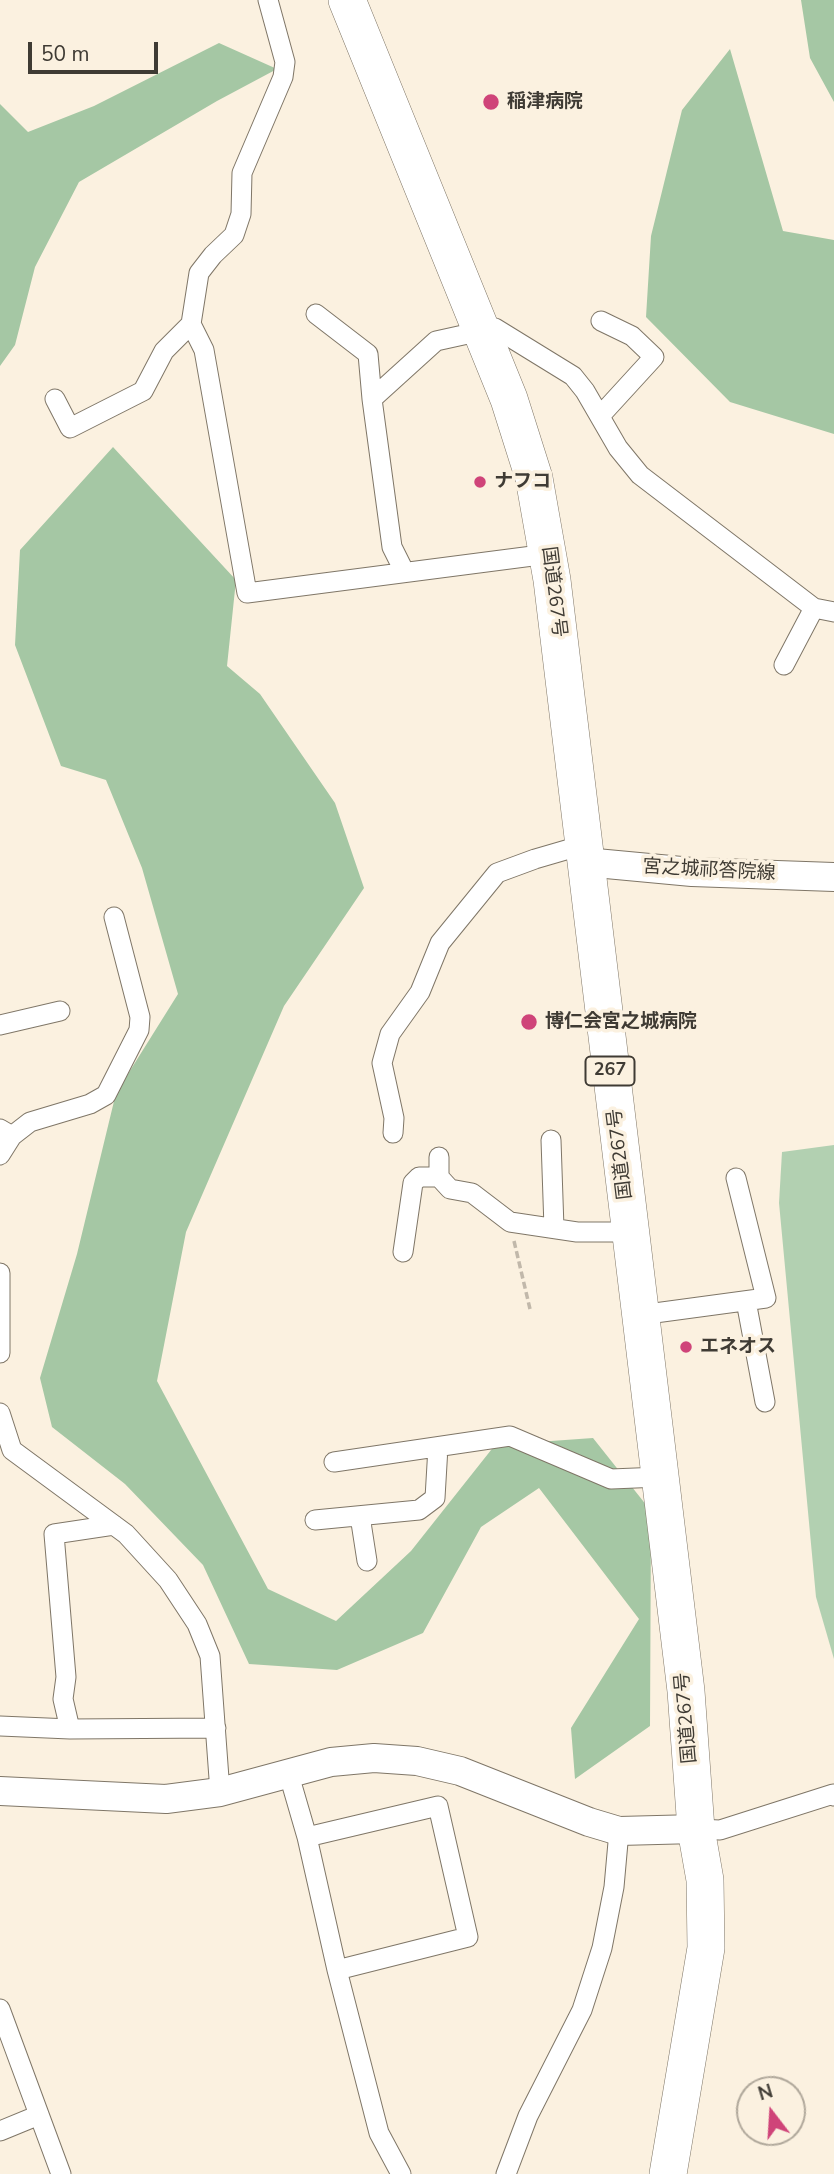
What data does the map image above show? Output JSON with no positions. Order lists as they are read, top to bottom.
{
  "streets": {
    "highway": ["国道267号", "267"],
    "street": ["宮之城祁答院線"]
  },
  "crossings": [
    ["国道267号", "宮之城祁答院線"]
  ],
  "places": [
    "稲津病院",
    "ナフコ",
    "博仁会宮之城病院",
    "エネオス"
  ],
  "scale_bar": "50 m",
  "north": "top"
}
